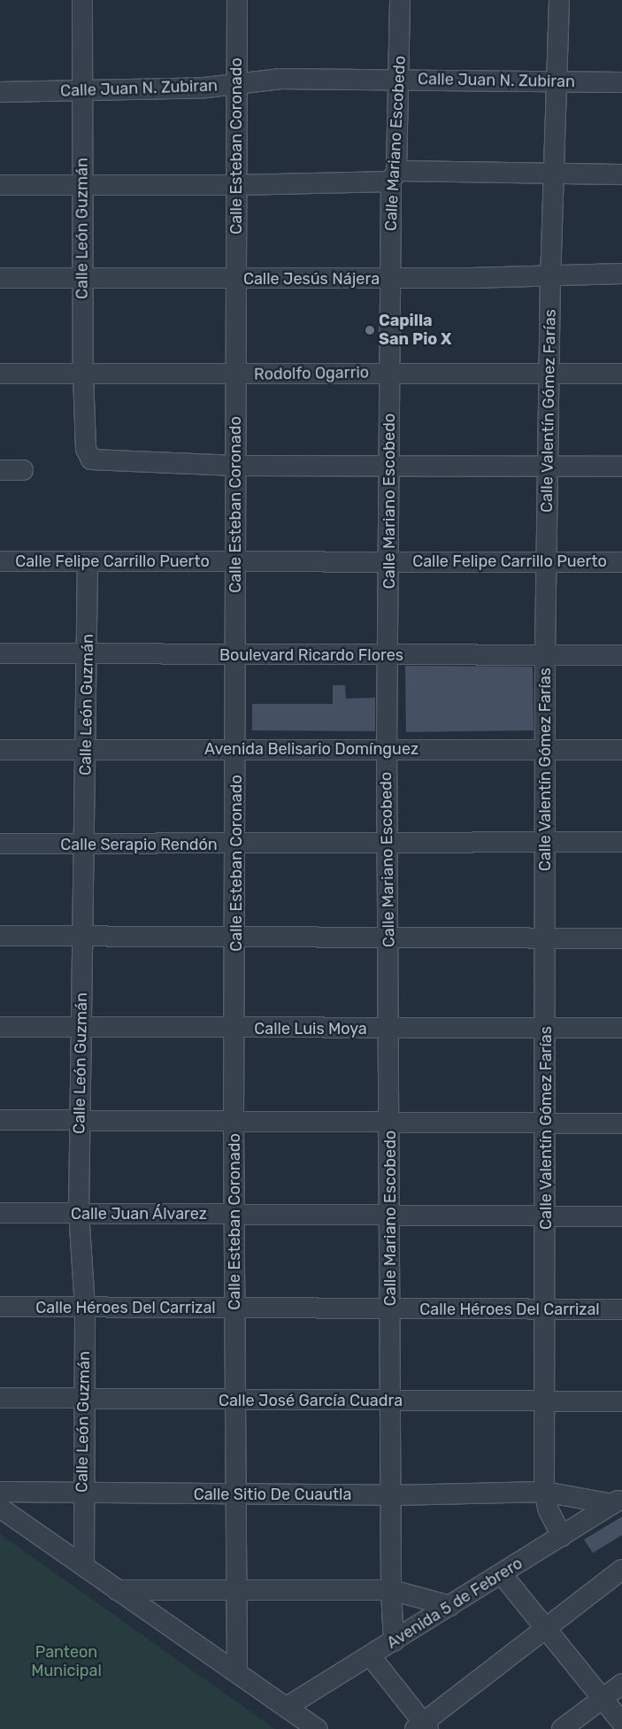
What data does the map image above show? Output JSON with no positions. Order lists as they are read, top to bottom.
{
  "streets": {
    "street": [
      "Calle Juan N. Zubiran",
      "Calle Mariano Escobedo",
      "Calle Esteban Coronado",
      "Calle León Guzmán",
      "Calle Jesús Nájera",
      "Rodolfo Ogarrio",
      "Calle Valentín Gómez Farías",
      "Calle Felipe Carrillo Puerto",
      "Boulevard Ricardo Flores",
      "Avenida Belisario Domínguez",
      "Calle Serapio Rendón",
      "Calle Luis Moya",
      "Calle Juan Álvarez",
      "Calle Héroes Del Carrizal",
      "Calle José García Cuadra",
      "Calle Sitio De Cuautla",
      "Avenida 5 de Febrero"
    ]
  },
  "crossings": [
    ["Calle Juan N. Zubiran", "Calle Mariano Escobedo"],
    ["Calle Juan N. Zubiran", "Calle Esteban Coronado"],
    ["Calle Juan N. Zubiran", "Calle León Guzmán"],
    ["Calle Juan N. Zubiran", "Calle Valentín Gómez Farías"],
    ["Calle Mariano Escobedo", "Calle Jesús Nájera"],
    ["Calle Mariano Escobedo", "Rodolfo Ogarrio"],
    ["Calle Mariano Escobedo", "Calle Felipe Carrillo Puerto"],
    ["Calle Mariano Escobedo", "Boulevard Ricardo Flores"],
    ["Calle Mariano Escobedo", "Avenida Belisario Domínguez"],
    ["Calle Mariano Escobedo", "Calle Serapio Rendón"],
    ["Calle Mariano Escobedo", "Calle Luis Moya"],
    ["Calle Mariano Escobedo", "Calle Juan Álvarez"],
    ["Calle Mariano Escobedo", "Calle Héroes Del Carrizal"],
    ["Calle Mariano Escobedo", "Calle José García Cuadra"],
    ["Calle Mariano Escobedo", "Calle Sitio De Cuautla"],
    ["Calle Mariano Escobedo", "Avenida 5 de Febrero"],
    ["Calle Esteban Coronado", "Calle León Guzmán"],
    ["Calle Esteban Coronado", "Calle Jesús Nájera"],
    ["Calle Esteban Coronado", "Rodolfo Ogarrio"],
    ["Calle Esteban Coronado", "Calle Felipe Carrillo Puerto"],
    ["Calle Esteban Coronado", "Boulevard Ricardo Flores"],
    ["Calle Esteban Coronado", "Avenida Belisario Domínguez"],
    ["Calle Esteban Coronado", "Calle Serapio Rendón"],
    ["Calle Esteban Coronado", "Calle Luis Moya"],
    ["Calle Esteban Coronado", "Calle Juan Álvarez"],
    ["Calle Esteban Coronado", "Calle Héroes Del Carrizal"],
    ["Calle Esteban Coronado", "Calle José García Cuadra"],
    ["Calle Esteban Coronado", "Calle Sitio De Cuautla"],
    ["Calle León Guzmán", "Calle Jesús Nájera"],
    ["Calle León Guzmán", "Rodolfo Ogarrio"],
    ["Calle León Guzmán", "Calle Felipe Carrillo Puerto"],
    ["Calle León Guzmán", "Boulevard Ricardo Flores"],
    ["Calle León Guzmán", "Avenida Belisario Domínguez"],
    ["Calle León Guzmán", "Calle Serapio Rendón"],
    ["Calle León Guzmán", "Calle Luis Moya"],
    ["Calle León Guzmán", "Calle Juan Álvarez"],
    ["Calle León Guzmán", "Calle Héroes Del Carrizal"],
    ["Calle León Guzmán", "Calle José García Cuadra"],
    ["Calle León Guzmán", "Calle Sitio De Cuautla"],
    ["Calle Jesús Nájera", "Calle Valentín Gómez Farías"],
    ["Rodolfo Ogarrio", "Calle Valentín Gómez Farías"],
    ["Calle Valentín Gómez Farías", "Calle Felipe Carrillo Puerto"],
    ["Calle Valentín Gómez Farías", "Boulevard Ricardo Flores"],
    ["Calle Valentín Gómez Farías", "Avenida Belisario Domínguez"],
    ["Calle Valentín Gómez Farías", "Calle Serapio Rendón"],
    ["Calle Valentín Gómez Farías", "Calle Luis Moya"],
    ["Calle Valentín Gómez Farías", "Calle Juan Álvarez"],
    ["Calle Valentín Gómez Farías", "Calle Héroes Del Carrizal"],
    ["Calle Valentín Gómez Farías", "Calle José García Cuadra"],
    ["Calle Valentín Gómez Farías", "Calle Sitio De Cuautla"],
    ["Calle Valentín Gómez Farías", "Avenida 5 de Febrero"],
    ["Calle Sitio De Cuautla", "Avenida 5 de Febrero"]
  ],
  "parks": ["Panteon Municipal"],
  "places": ["Capilla San Pio X"]
}
